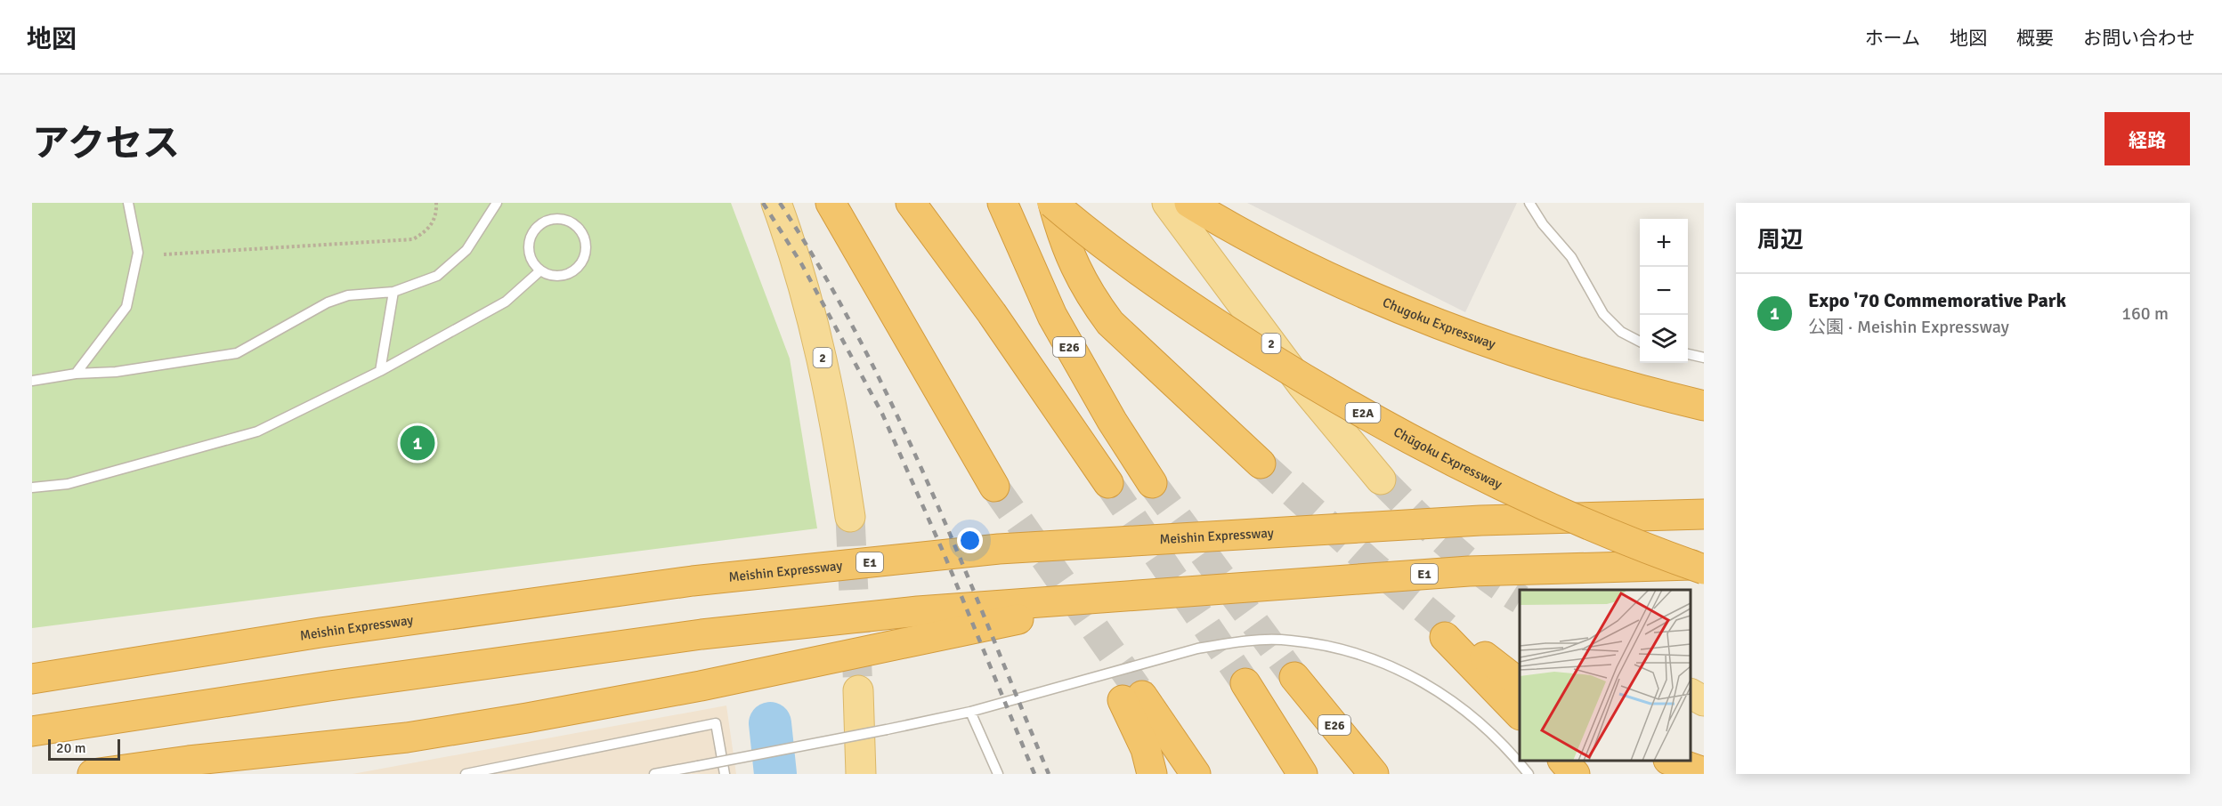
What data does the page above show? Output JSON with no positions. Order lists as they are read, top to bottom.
{
  "streets": {
    "highway": [
      "Chugoku Expressway",
      "E26",
      "E2A",
      "Chūgoku Expressway",
      "Meishin Expressway",
      "E1"
    ],
    "main road": ["2"]
  },
  "scale_bar": "20 m",
  "page": {
    "header": "地図",
    "nav": [
      "ホーム",
      "地図",
      "概要",
      "お問い合わせ"
    ],
    "title": "アクセス",
    "buttons": "経路",
    "heading": "周辺",
    "map_buttons": ["+", "−"],
    "list": [
      {
        "mark": "1",
        "name": "Expo '70 Commemorative Park",
        "note": "公園 · Meishin Expressway",
        "value": "160 m"
      }
    ],
    "pins": "1",
    "scale": "20 m"
  }
}
